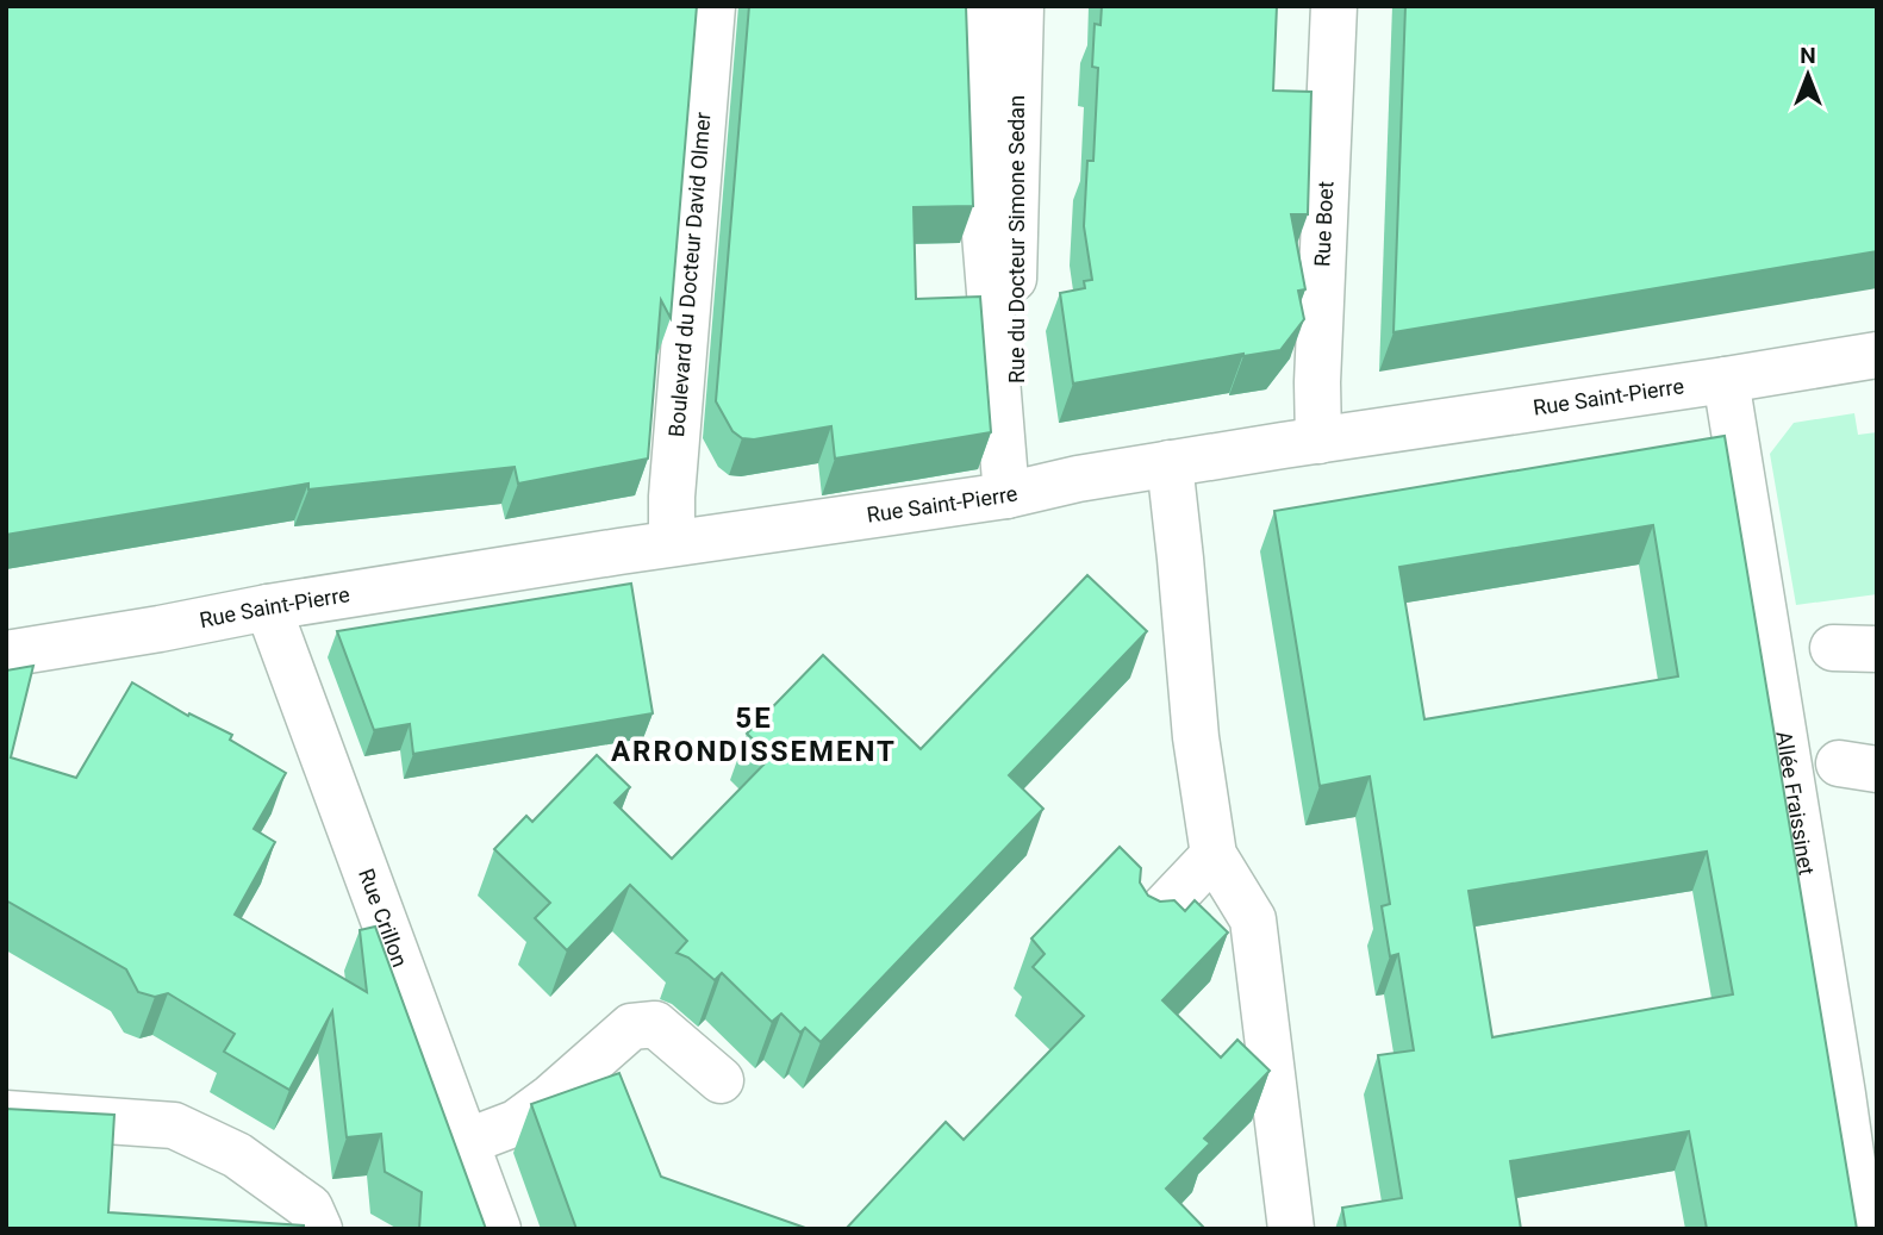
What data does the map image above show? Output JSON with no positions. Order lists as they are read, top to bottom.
{
  "streets": {
    "street": [
      "Rue Boet",
      "Rue du Docteur Simone Sedan",
      "Boulevard du Docteur David Olmer",
      "Rue Saint-Pierre",
      "Allée Fraissinet",
      "Rue Crillon"
    ]
  },
  "crossings": [
    ["Rue Boet", "Rue Saint-Pierre"],
    ["Rue du Docteur Simone Sedan", "Rue Saint-Pierre"],
    ["Boulevard du Docteur David Olmer", "Rue Saint-Pierre"],
    ["Rue Saint-Pierre", "Allée Fraissinet"],
    ["Rue Saint-Pierre", "Rue Crillon"]
  ],
  "districts": ["5E ARRONDISSEMENT"],
  "north": "top"
}
